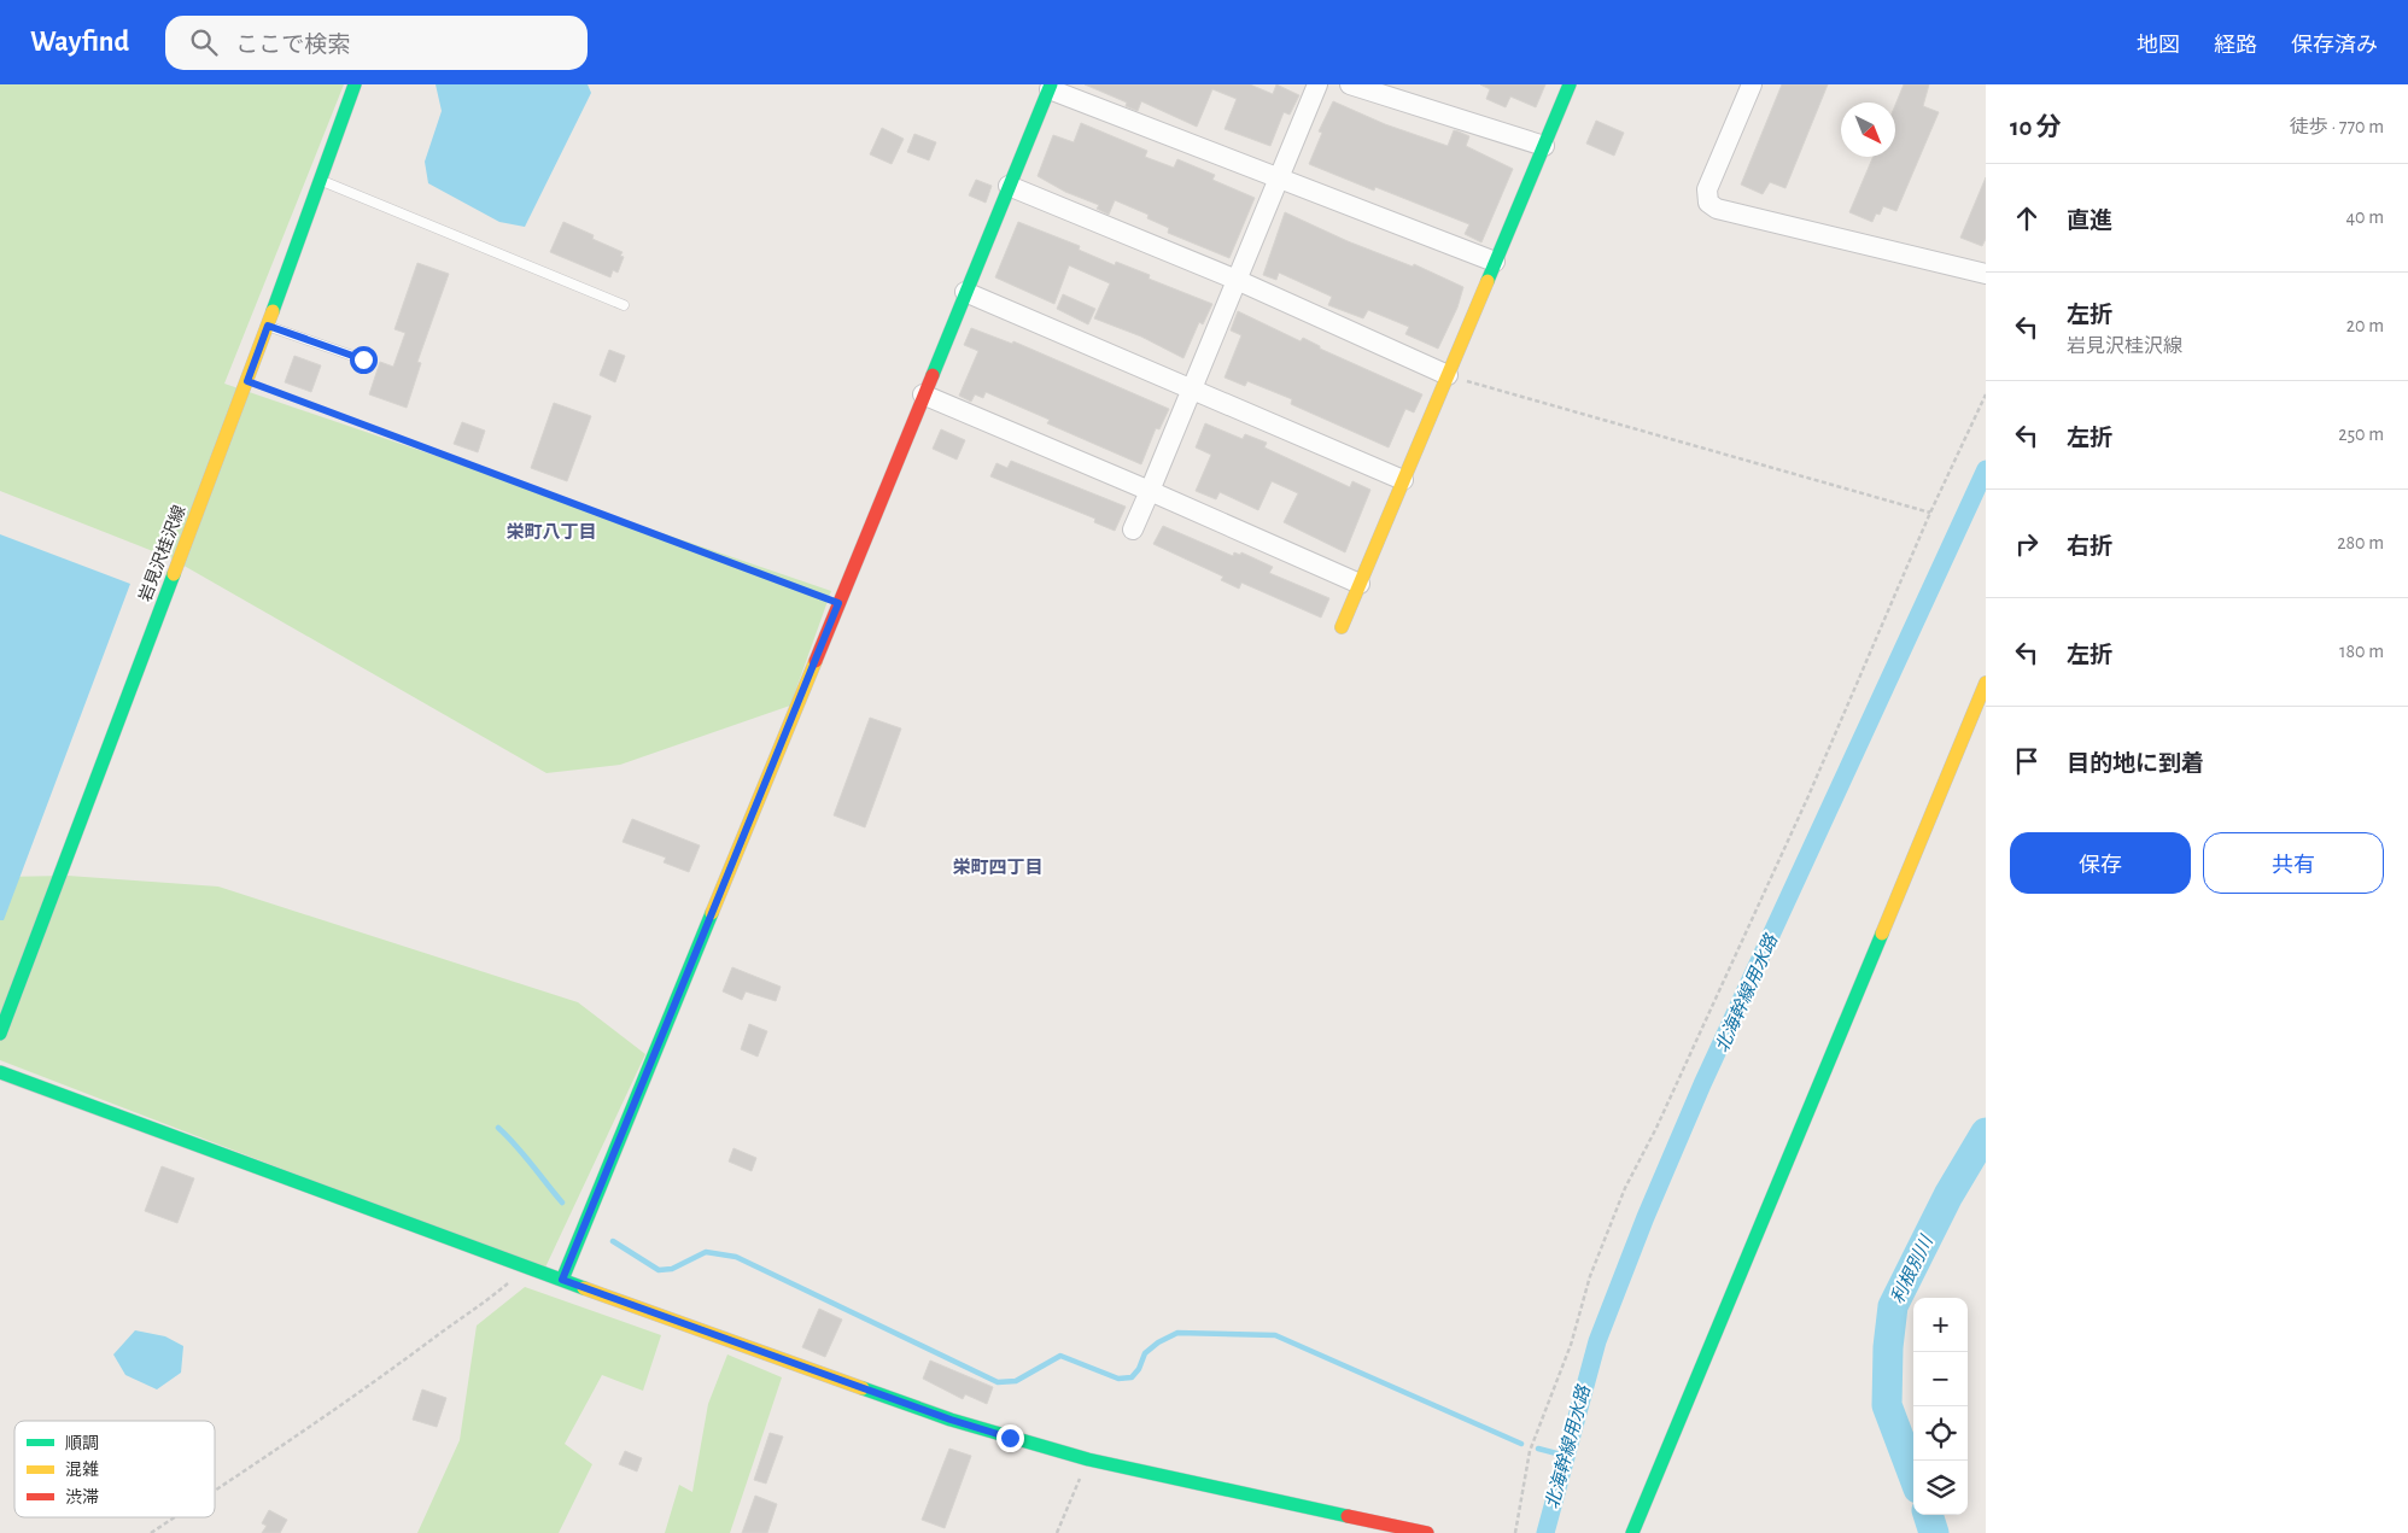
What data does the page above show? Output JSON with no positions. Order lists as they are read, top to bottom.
{
  "streets": {
    "street": ["岩見沢桂沢線"]
  },
  "districts": ["栄町八丁目", "栄町四丁目"],
  "water": ["北海幹線用水路", "利根別川"],
  "legend": ["順調", "混雑", "渋滞"],
  "north": "bottom right",
  "page": {
    "header": "Wayfind",
    "search": "ここで検索",
    "nav": ["地図", "経路", "保存済み"],
    "heading": ["10 分", "徒歩 · 770 m"],
    "list": [
      ["直進", "40 m"],
      ["左折", "岩見沢桂沢線", "20 m"],
      ["左折", "250 m"],
      ["右折", "280 m"],
      ["左折", "180 m"],
      "目的地に到着"
    ],
    "buttons": ["保存", "共有"],
    "map_buttons": ["+", "−"]
  }
}
